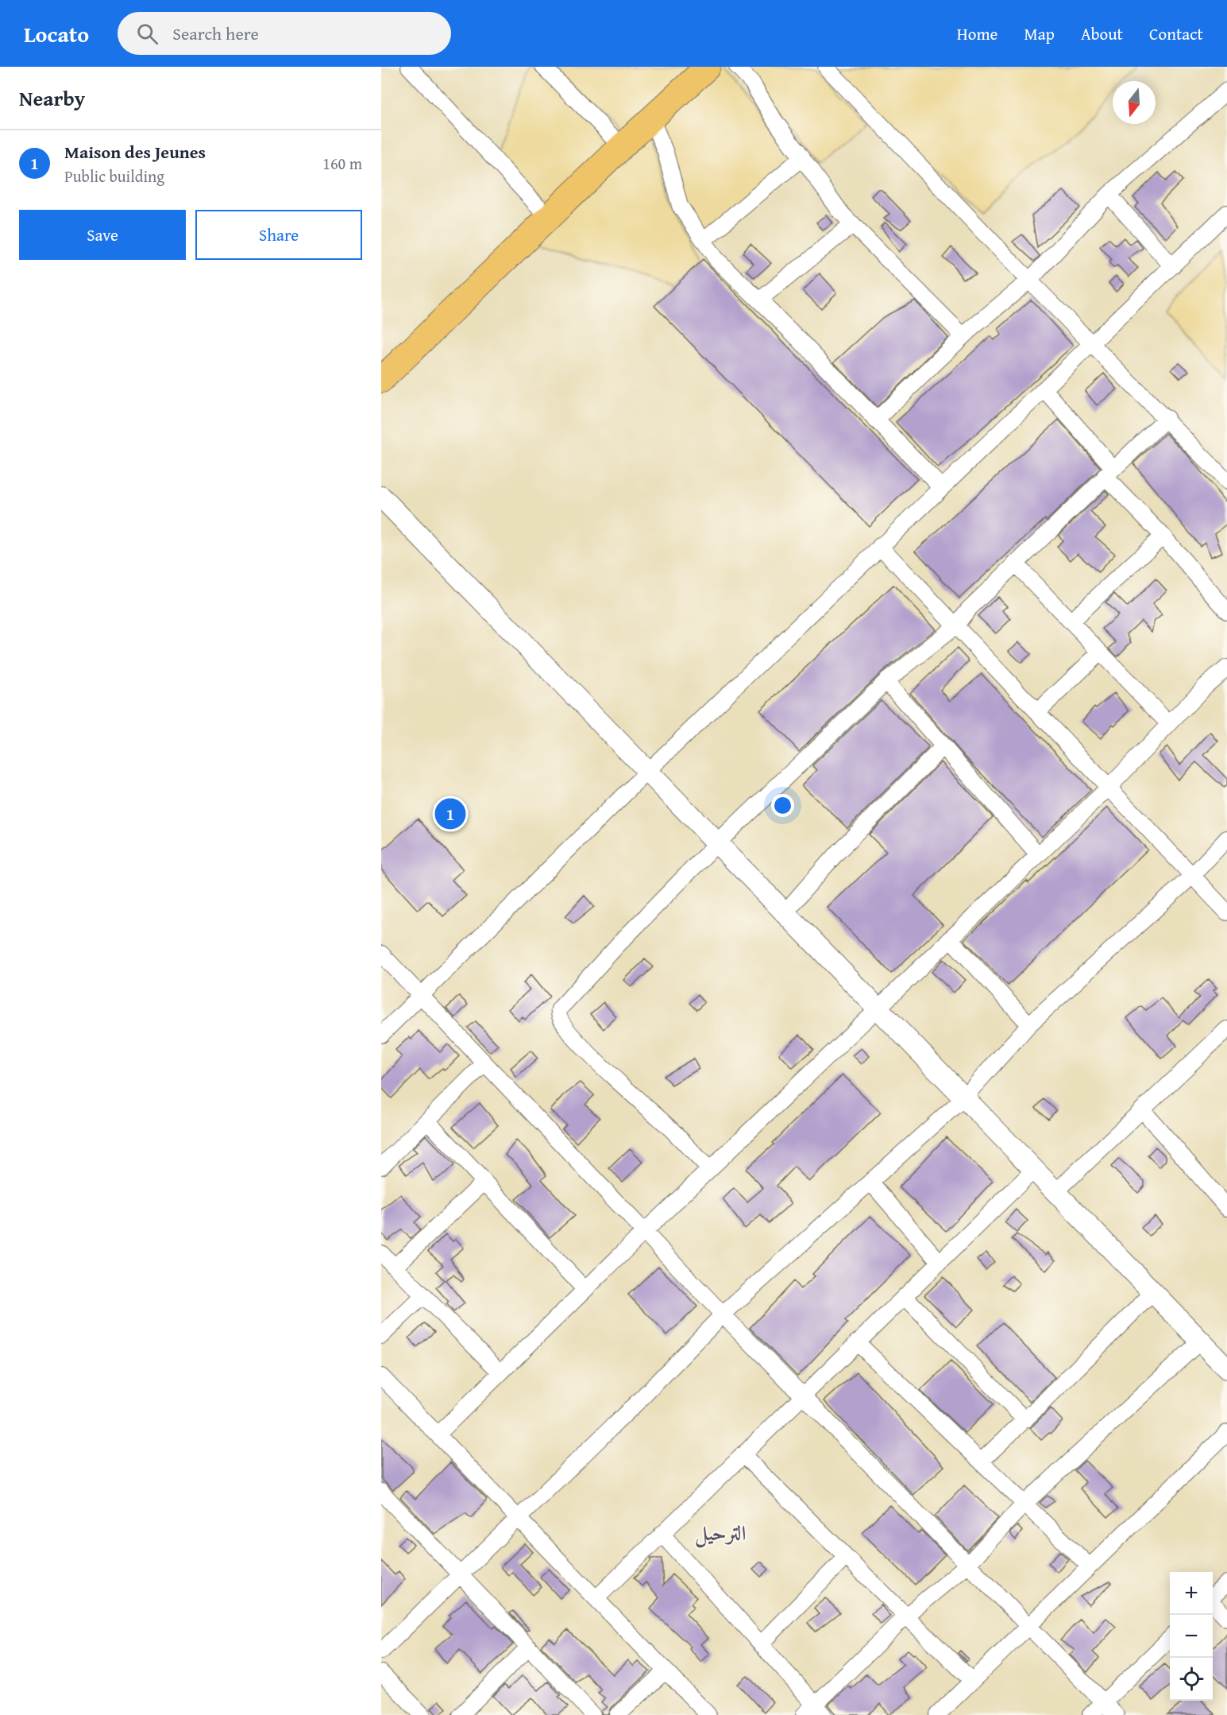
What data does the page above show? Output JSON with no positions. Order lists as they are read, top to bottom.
{
  "districts": ["الترحيل"],
  "north": "bottom",
  "page": {
    "header": "Locato",
    "search": "Search here",
    "nav": [
      "Home",
      "Map",
      "About",
      "Contact"
    ],
    "heading": "Nearby",
    "list": [
      {
        "mark": "1",
        "name": "Maison des Jeunes",
        "note": "Public building",
        "value": "160 m"
      }
    ],
    "buttons": ["Save", "Share"],
    "pins": "1",
    "map_buttons": ["+", "−"]
  }
}
